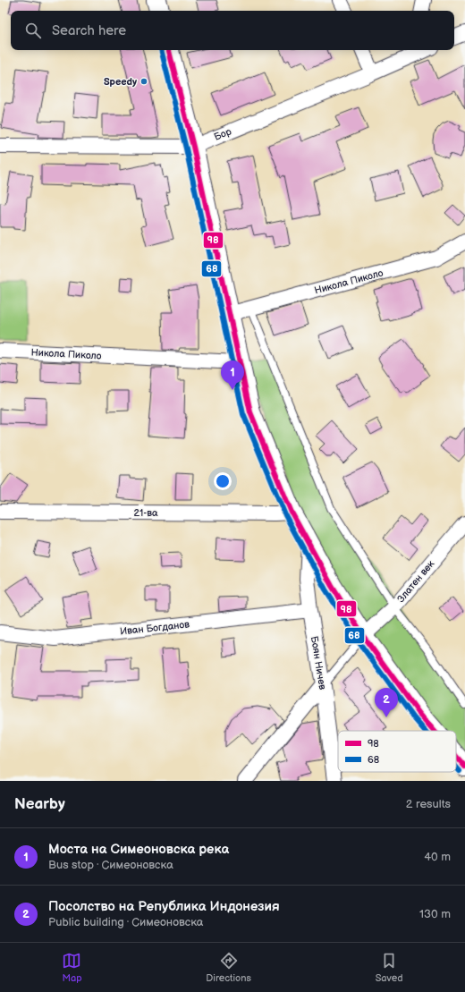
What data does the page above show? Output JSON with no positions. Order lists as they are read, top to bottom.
{
  "streets": {
    "street": [
      "Бор",
      "Никола Пиколо",
      "21-ва",
      "Златен век",
      "Иван Богданов",
      "Боян Ничев"
    ]
  },
  "crossings": [
    ["Иван Богданов", "Боян Ничев"]
  ],
  "places": ["Speedy"],
  "lines": ["transit line 98", "transit line 68"],
  "legend": ["98", "68"],
  "page": {
    "search": "Search here",
    "pins": ["1", "2"],
    "heading": ["Nearby", "2 results"],
    "list": [
      {
        "mark": "1",
        "name": "Моста на Симеоновска река",
        "note": "Bus stop · Симеоновска",
        "value": "40 m"
      },
      {
        "mark": "2",
        "name": "Посолство на Република Индонезия",
        "note": "Public building · Симеоновска",
        "value": "130 m"
      }
    ],
    "nav": ["Map", "Directions", "Saved"]
  }
}
